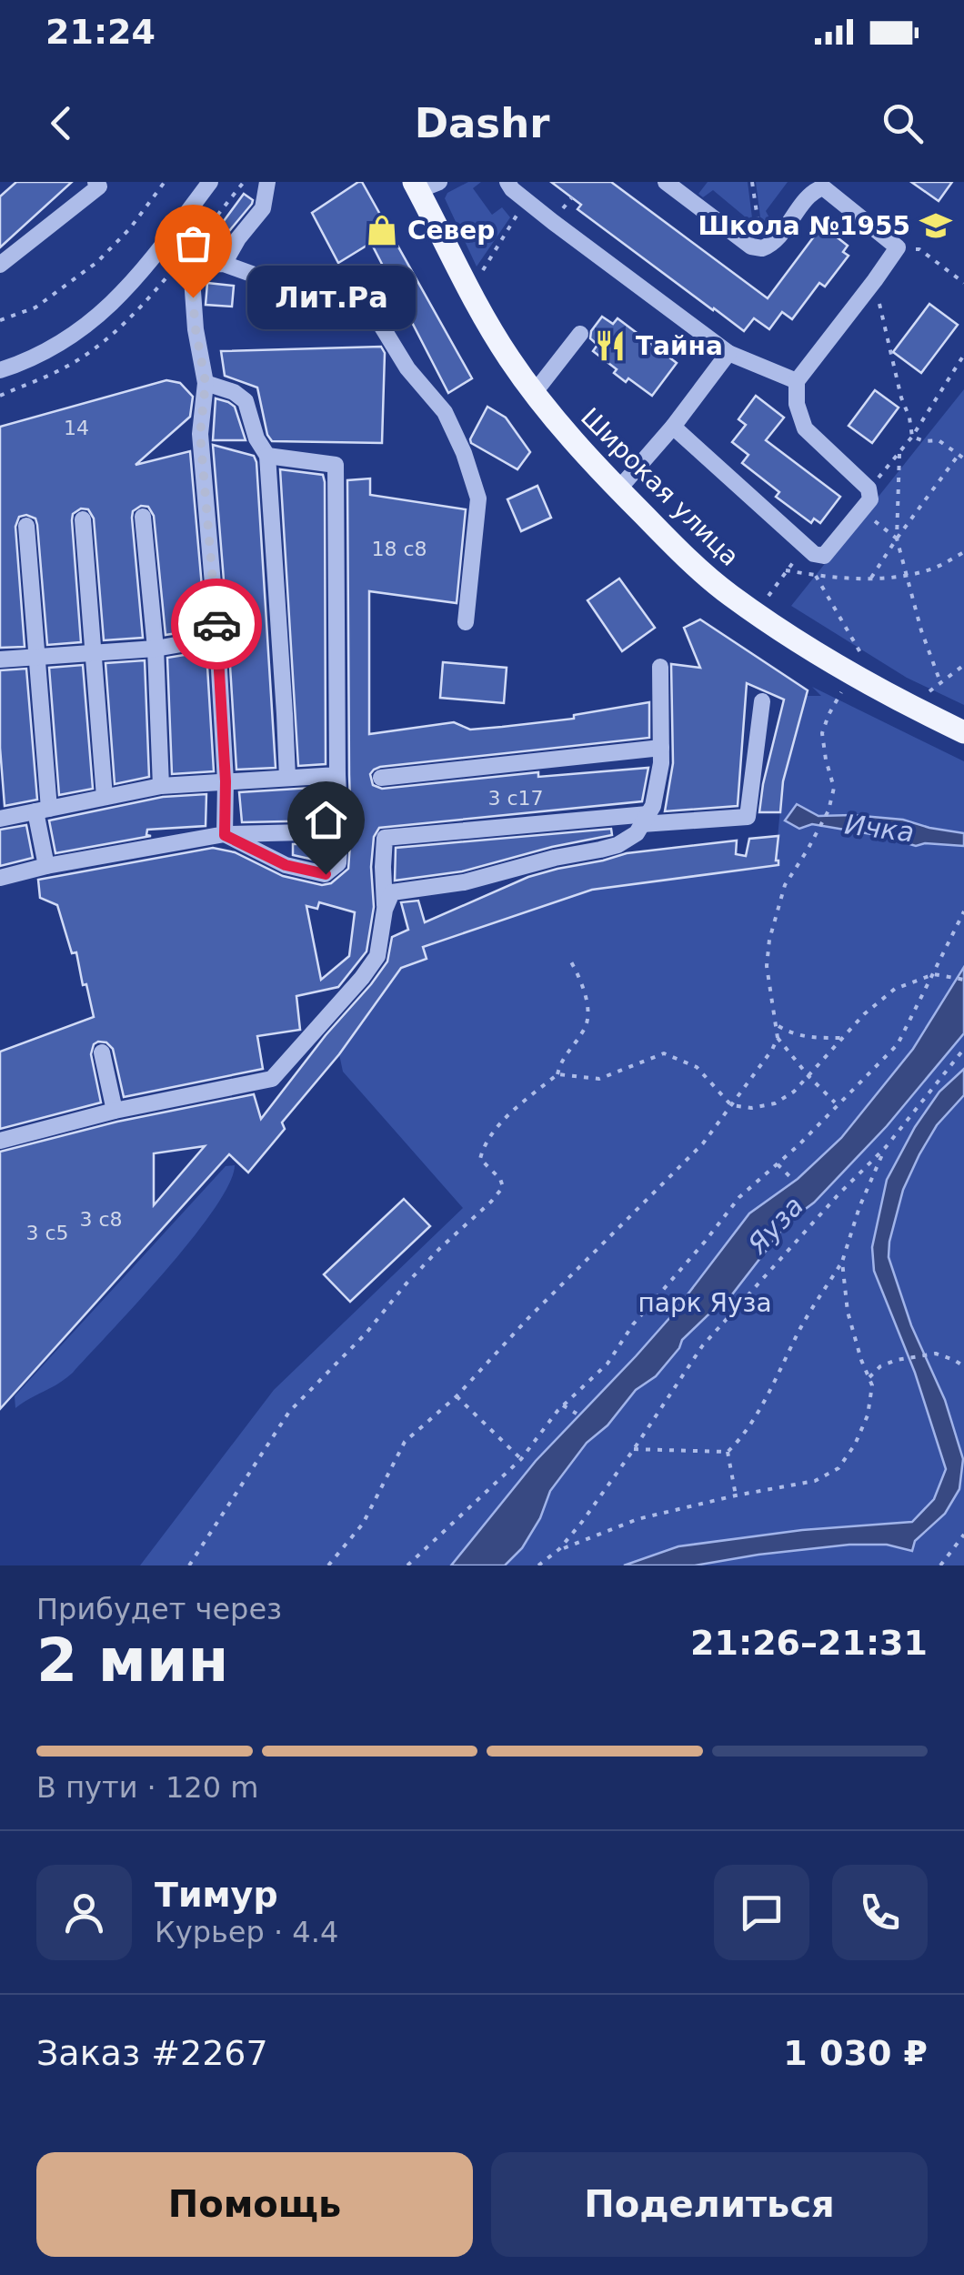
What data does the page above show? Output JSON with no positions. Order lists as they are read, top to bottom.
{
  "streets": {
    "main road": ["Широкая улица"]
  },
  "water": ["Ичка", "Яуза"],
  "parks": ["парк Яуза"],
  "places": {
    "school or university": ["Школа №1955"],
    "shop": ["Север"],
    "other": ["Лит.Ра"],
    "restaurant": ["Тайна"]
  },
  "house_numbers": [
    "14",
    "18 с8",
    "3 с17",
    "3 с8",
    "3 с5"
  ],
  "page": {
    "status": "21:24",
    "header": "Dashr",
    "bubble": "Лит.Ра",
    "heading": ["2 мин", "Прибудет через", "21:26–21:31"],
    "panel": [
      "Тимур",
      "Курьер · 4.4",
      "Заказ #2267",
      "1 030 ₽"
    ],
    "bar": "В пути · 120 m",
    "buttons": ["Помощь", "Поделиться"]
  }
}
